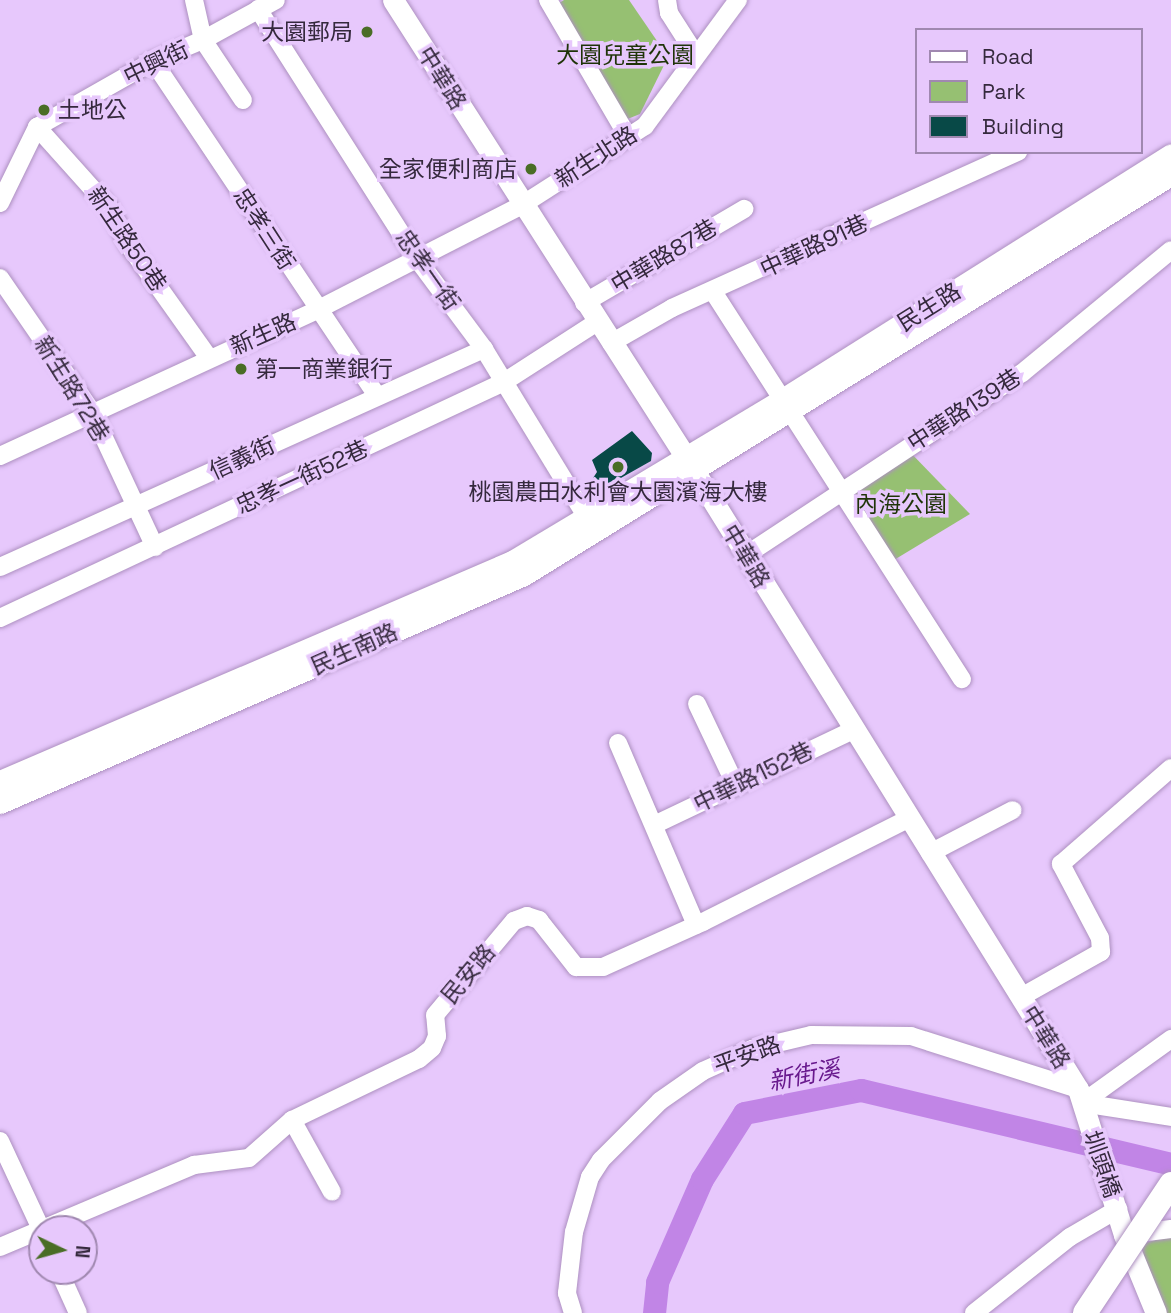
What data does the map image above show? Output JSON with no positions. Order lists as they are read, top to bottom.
{
  "streets": {
    "main road": [
      "中華路",
      "民生路",
      "民生南路",
      "圳頭橋"
    ],
    "street": [
      "中興街",
      "新生北路",
      "忠孝三街",
      "新生路50巷",
      "中華路91巷",
      "中華路87巷",
      "忠孝一街",
      "新生路",
      "新生路72巷",
      "中華路139巷",
      "信義街",
      "忠孝一街52巷",
      "中華路152巷",
      "民安路",
      "平安路"
    ]
  },
  "crossings": [
    ["中興街", "忠孝三街"],
    ["中興街", "新生路50巷"],
    ["中興街", "忠孝一街"],
    ["中華路", "新生北路"],
    ["中華路", "中華路91巷"],
    ["中華路", "中華路87巷"],
    ["中華路", "民生路"],
    ["中華路", "新生路"],
    ["中華路", "中華路139巷"],
    ["中華路", "忠孝一街52巷"],
    ["中華路", "民生南路"],
    ["中華路", "中華路152巷"],
    ["中華路", "民安路"],
    ["中華路", "平安路"],
    ["中華路", "圳頭橋"],
    ["新生北路", "新生路"],
    ["忠孝三街", "新生路"],
    ["忠孝三街", "信義街"],
    ["新生路50巷", "新生路"],
    ["忠孝一街", "新生路"],
    ["忠孝一街", "信義街"],
    ["忠孝一街", "忠孝一街52巷"],
    ["忠孝一街", "民生南路"],
    ["民生路", "民生南路"],
    ["新生路", "新生路72巷"],
    ["新生路72巷", "信義街"],
    ["新生路72巷", "忠孝一街52巷"],
    ["平安路", "圳頭橋"]
  ],
  "water": ["新街溪"],
  "parks": ["大園兒童公園", "內海公園"],
  "places": [
    "大園郵局",
    "土地公",
    "全家便利商店",
    "第一商業銀行",
    "桃園農田水利會大園濱海大樓"
  ],
  "legend": ["Road", "Park", "Building"],
  "north": "right"
}
